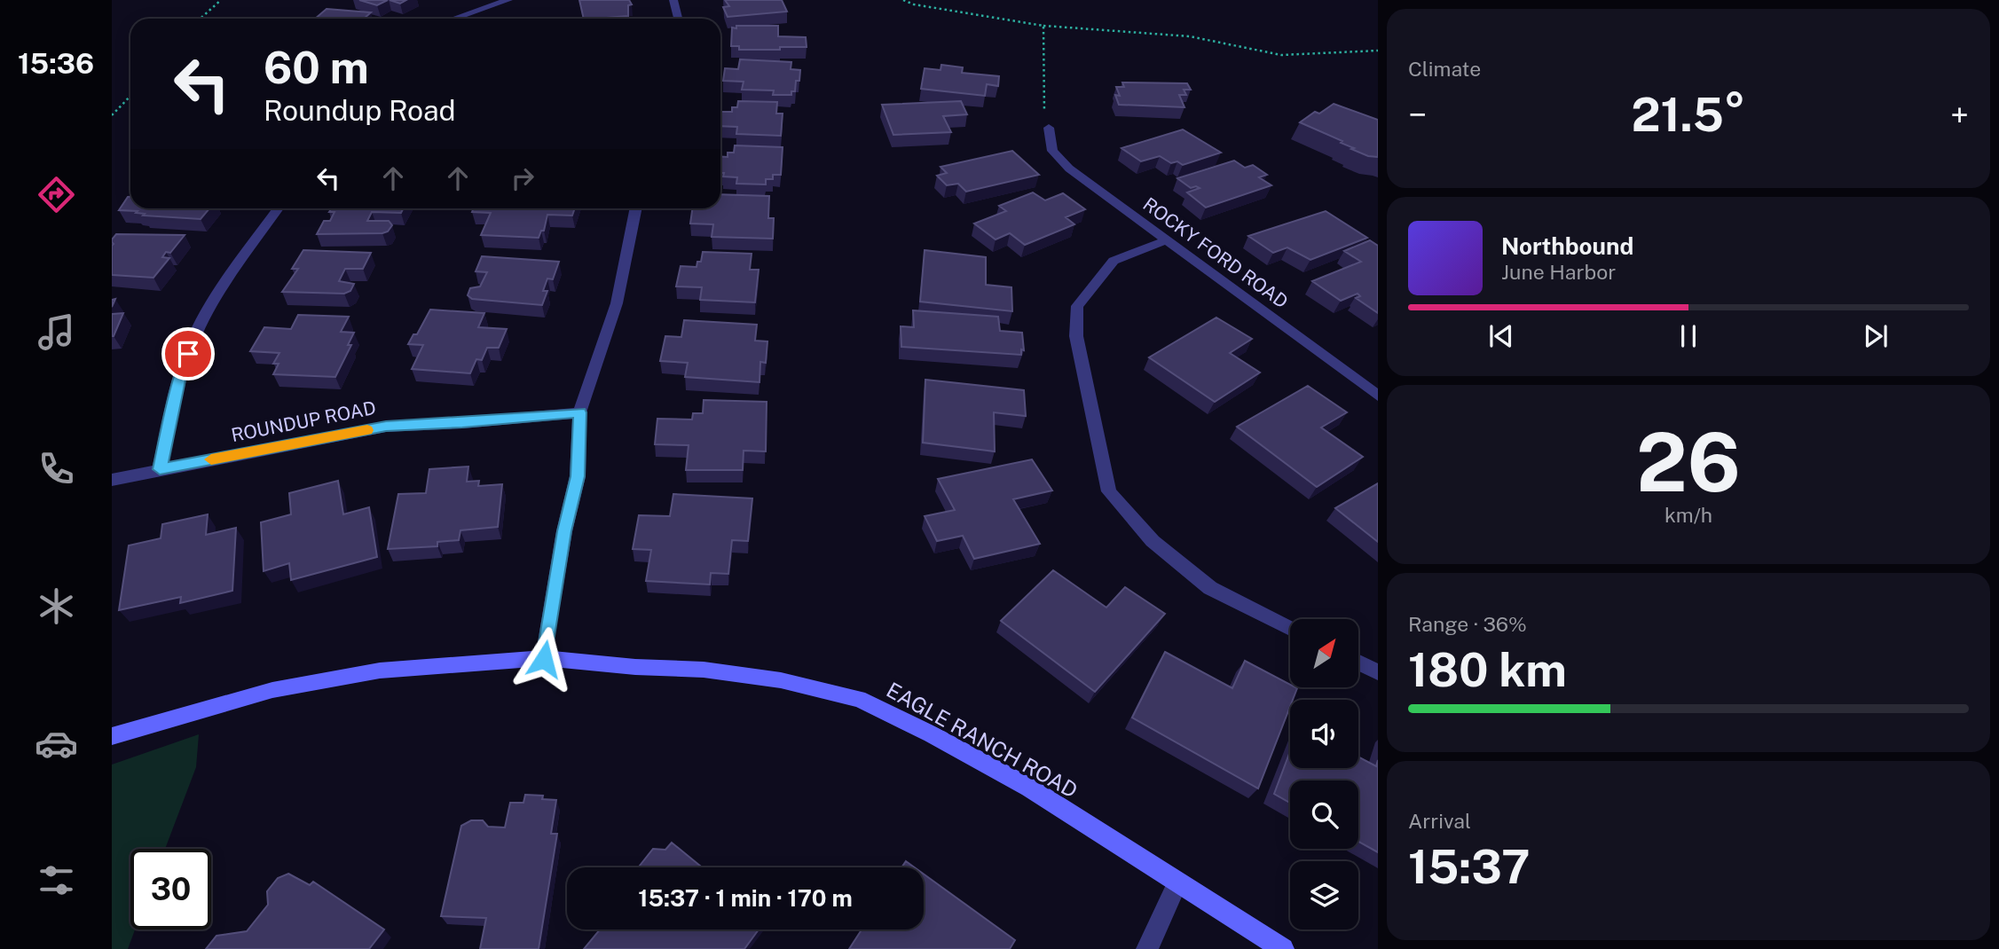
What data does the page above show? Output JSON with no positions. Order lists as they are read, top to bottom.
{
  "streets": {
    "street": ["ROCKY FORD ROAD", "ROUNDUP ROAD", "EAGLE RANCH ROAD"]
  },
  "north": "top right",
  "page": {
    "tabs": "15:36",
    "tile": [
      "Climate",
      ["26", "km/h"],
      ["Range · 36%", "180 km"],
      ["Arrival", "15:37"]
    ],
    "turn": ["60 m", "Roundup Road"],
    "heat": ["−", "21.5°", "+"],
    "song": ["Northbound", "June Harbor"],
    "limit": "30",
    "trip": "15:37 · 1 min · 170 m"
  }
}
